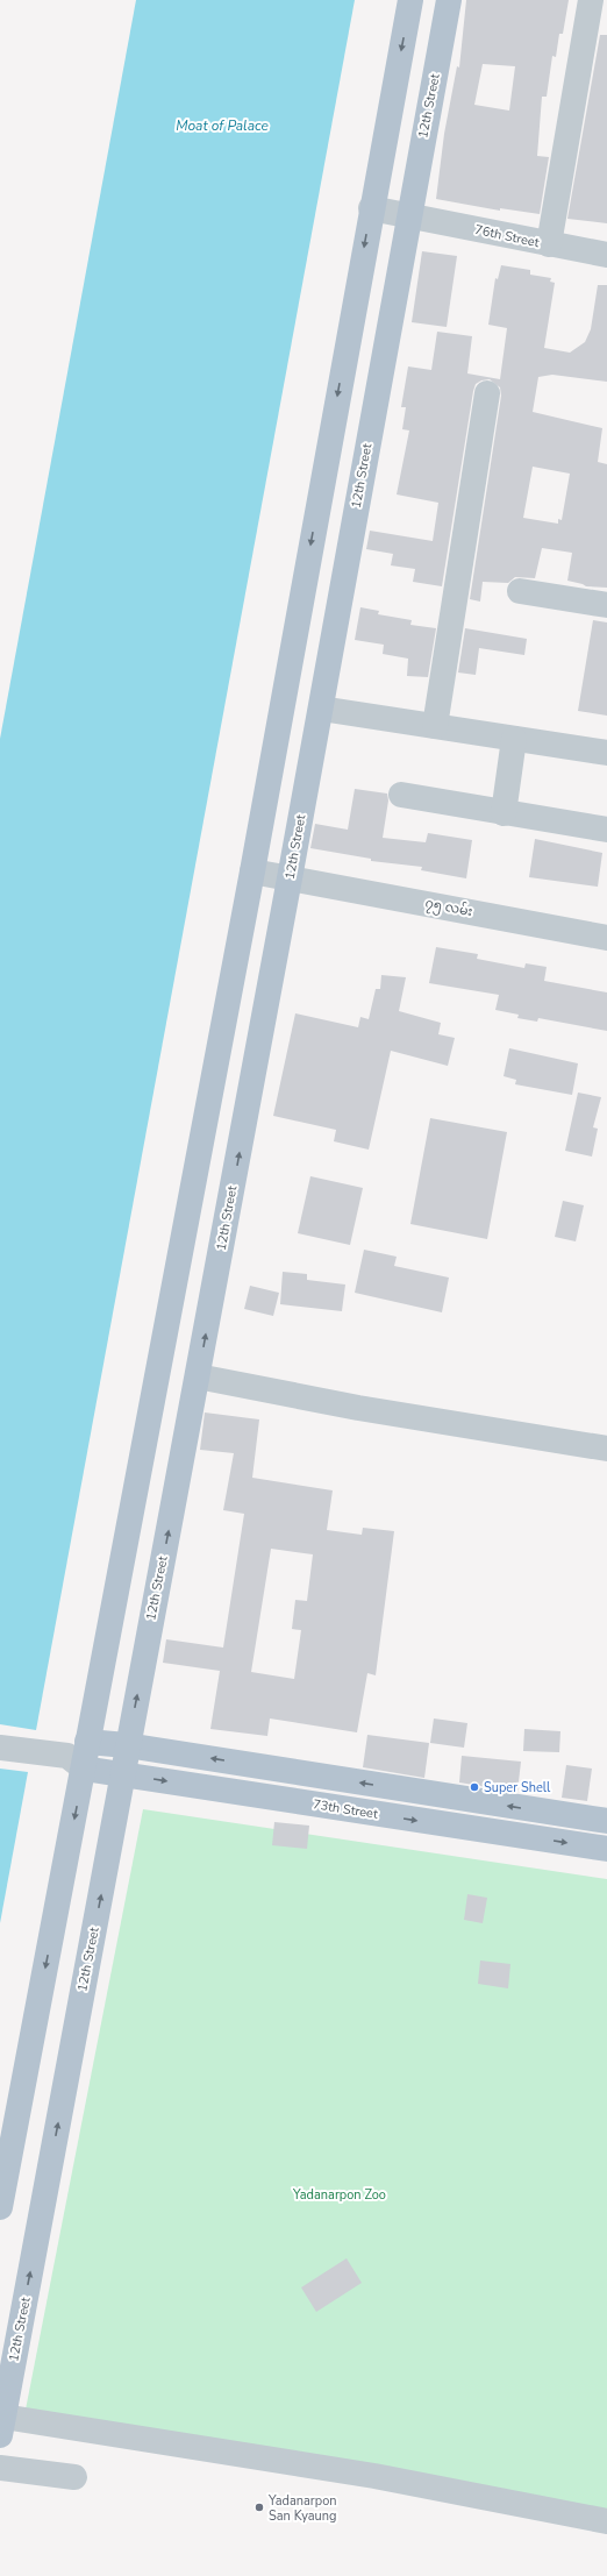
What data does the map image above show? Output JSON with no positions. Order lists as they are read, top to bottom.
{
  "streets": {
    "main road": ["12th Street", "73th Street"],
    "street": ["76th Street", "၇၅ လမ်း"]
  },
  "crossings": [
    ["12th Street", "76th Street"],
    ["12th Street", "၇၅ လမ်း"],
    ["12th Street", "73th Street"]
  ],
  "water": ["Moat of Palace"],
  "parks": ["Yadanarpon Zoo"],
  "places": ["Super Shell", "Yadanarpon San Kyaung"]
}
